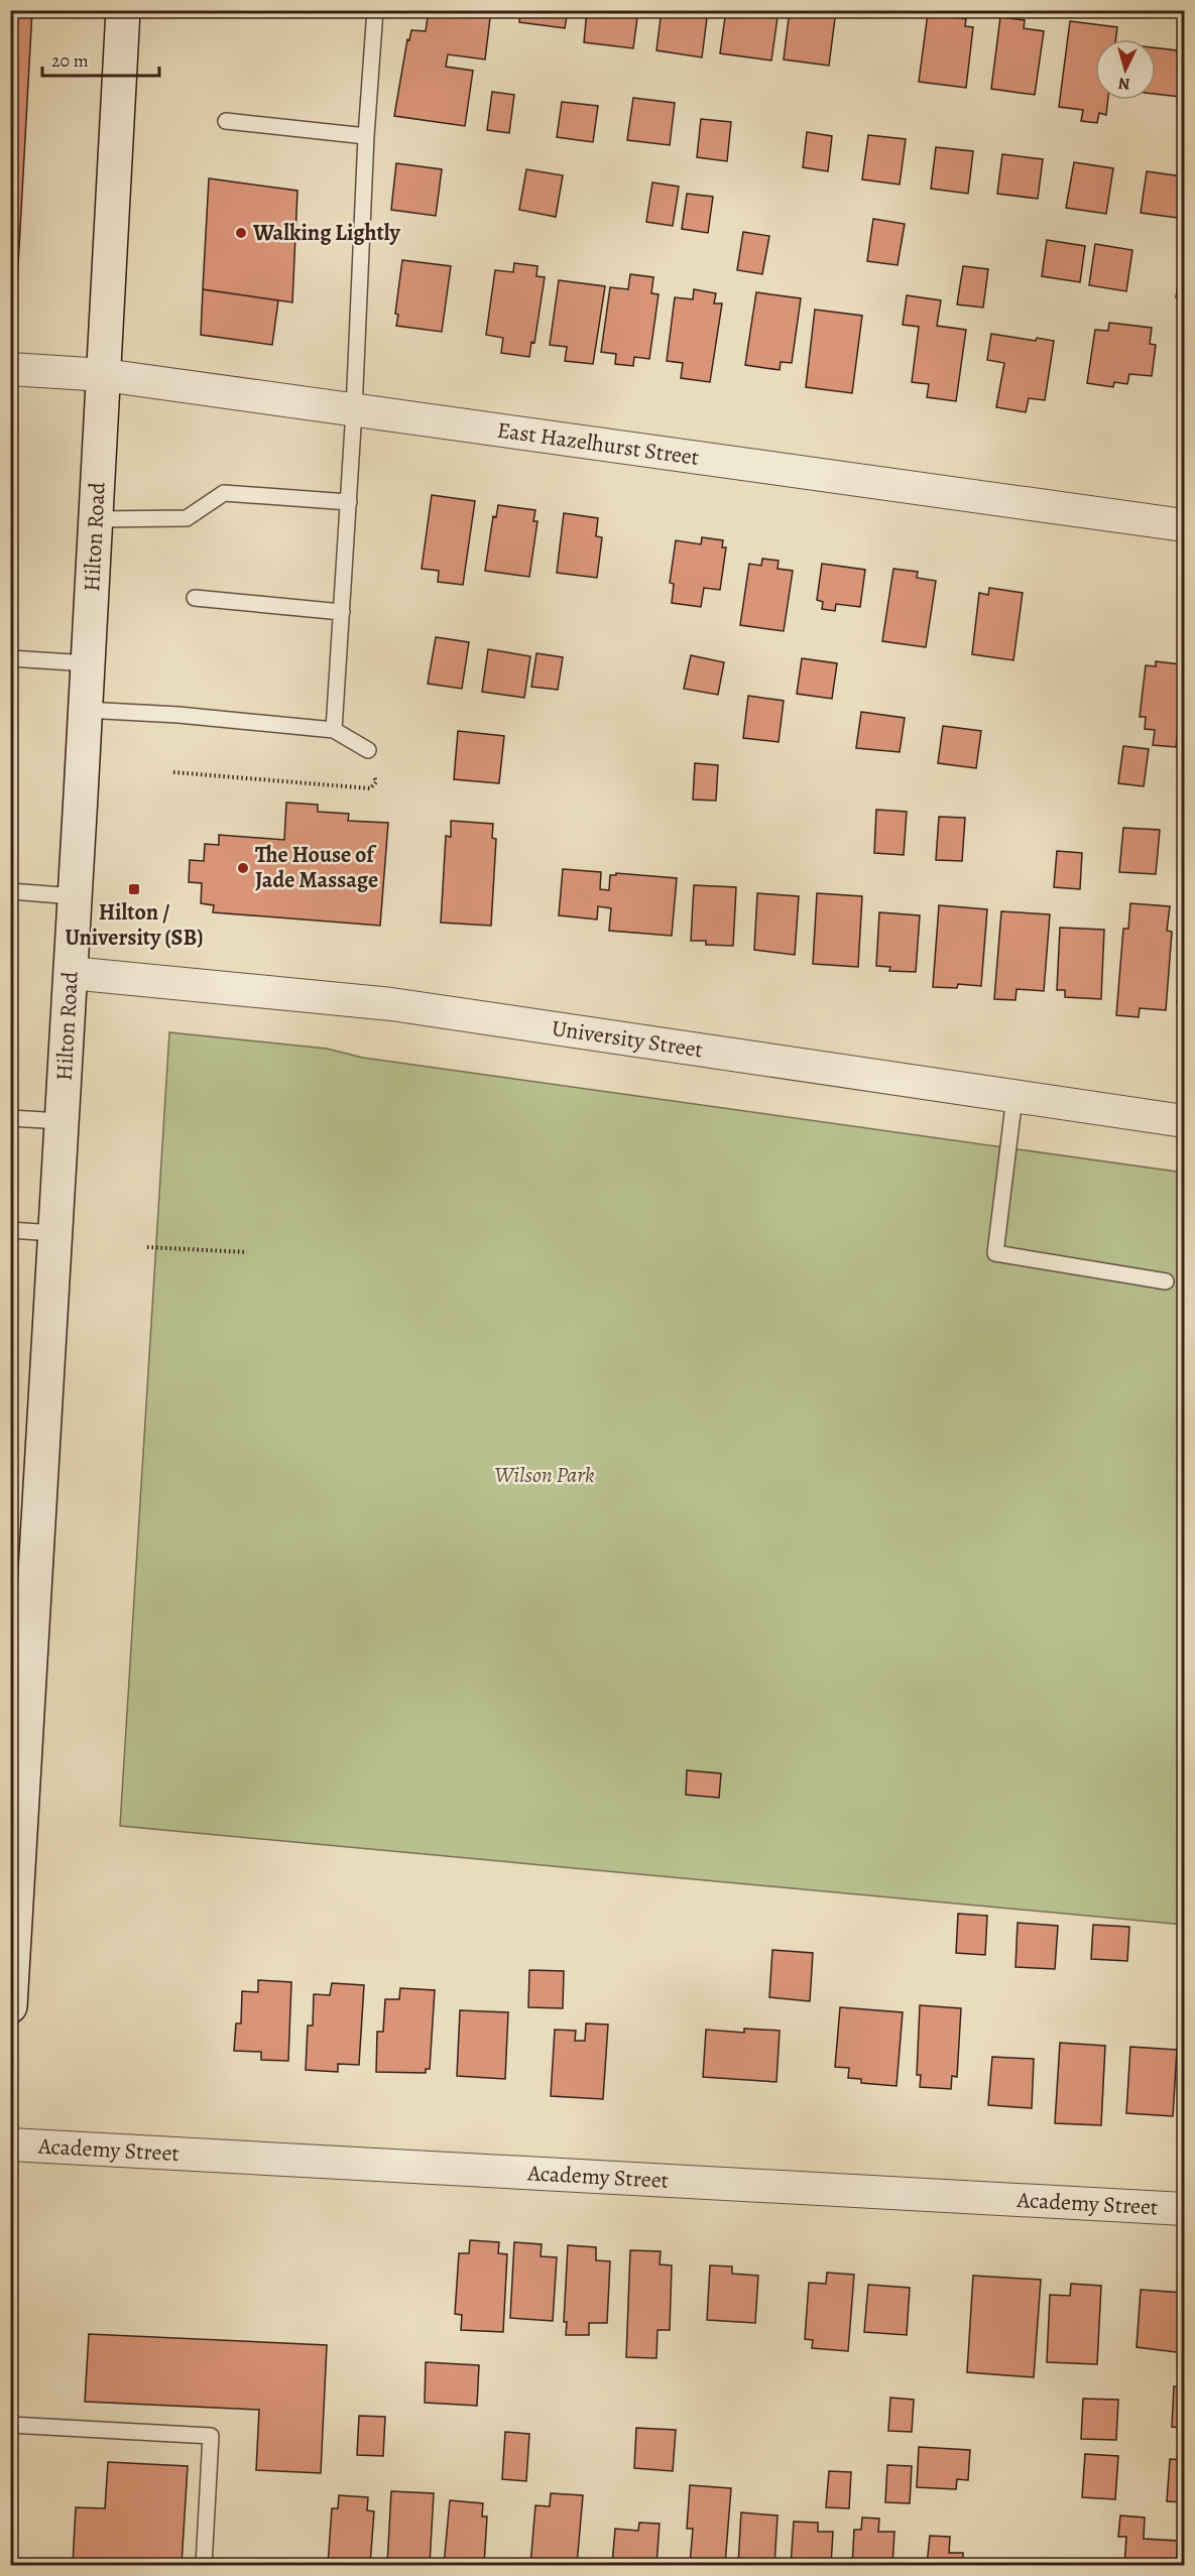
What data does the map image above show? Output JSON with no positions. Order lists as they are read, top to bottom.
{
  "streets": {
    "street": [
      "East Hazelhurst Street",
      "Hilton Road",
      "University Street",
      "Academy Street"
    ]
  },
  "crossings": [
    ["East Hazelhurst Street", "Hilton Road"],
    ["Hilton Road", "University Street"]
  ],
  "parks": ["Wilson Park"],
  "places": {
    "other": ["Walking Lightly", "The House of Jade Massage"],
    "transit": ["Hilton / University (SB)"]
  },
  "scale_bar": "20 m",
  "north": "bottom"
}
